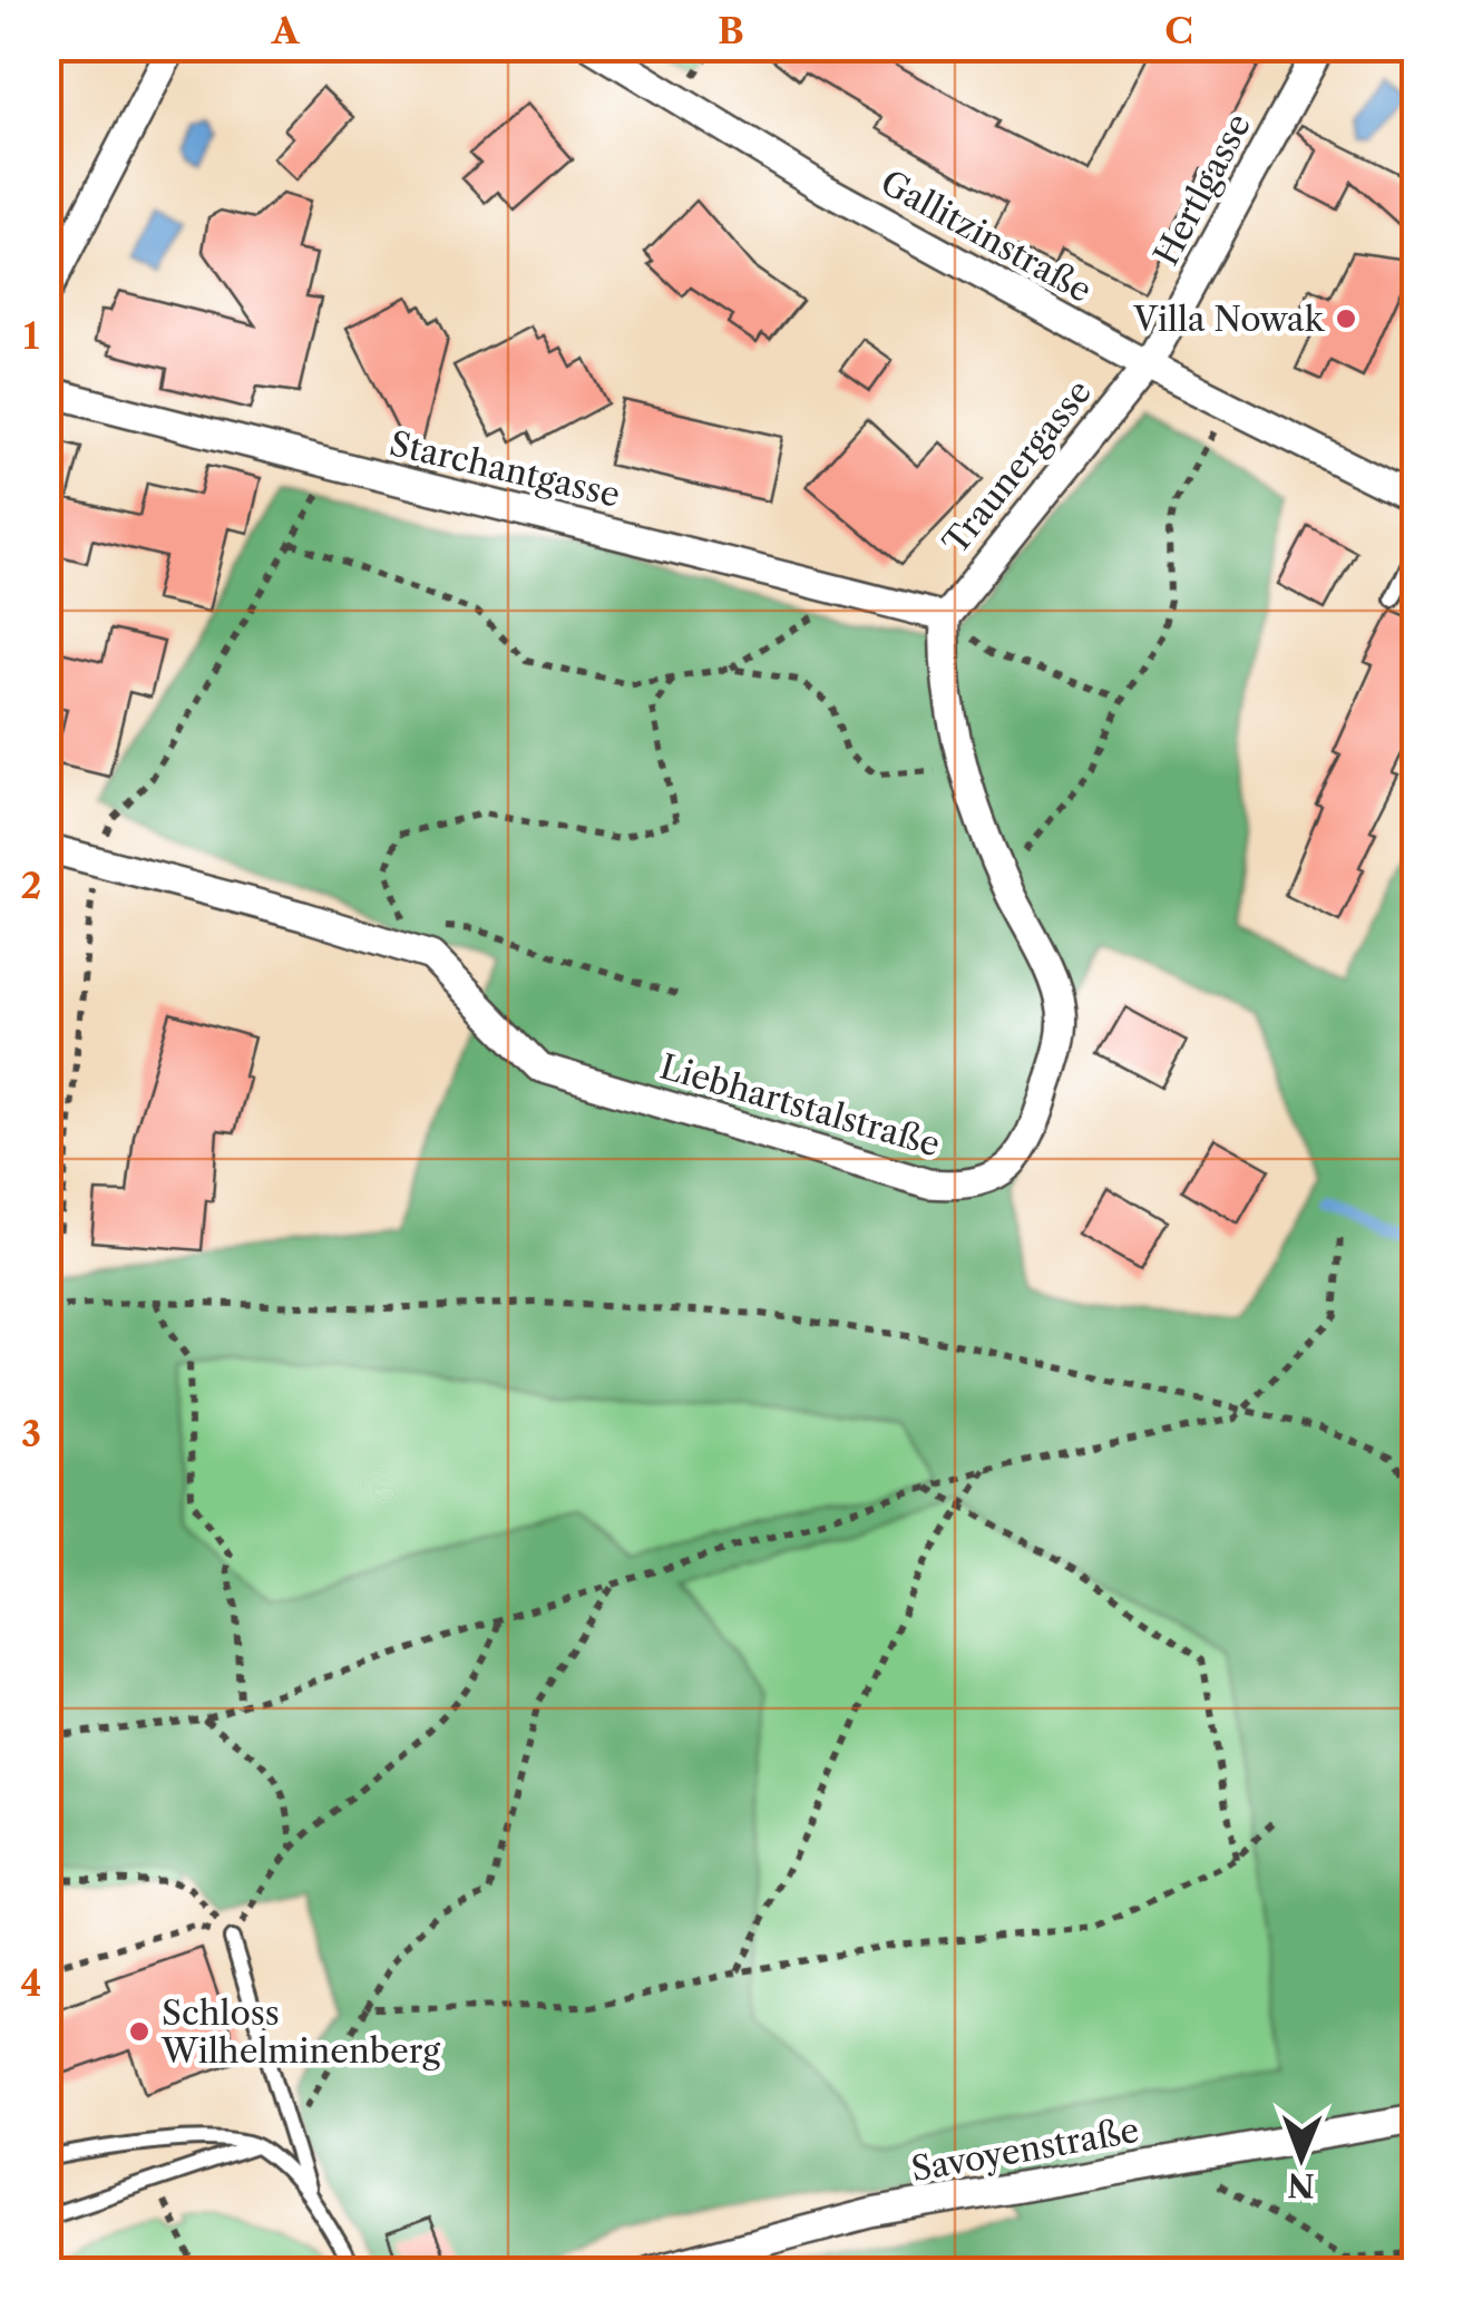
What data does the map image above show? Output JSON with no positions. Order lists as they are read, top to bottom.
{
  "streets": {
    "street": [
      "Hertlgasse",
      "Gallitzinstraße",
      "Traunergasse",
      "Starchantgasse",
      "Liebhartstalstraße",
      "Savoyenstraße"
    ]
  },
  "crossings": [
    ["Hertlgasse", "Gallitzinstraße"],
    ["Hertlgasse", "Traunergasse"],
    ["Gallitzinstraße", "Traunergasse"],
    ["Traunergasse", "Starchantgasse"],
    ["Traunergasse", "Liebhartstalstraße"],
    ["Starchantgasse", "Liebhartstalstraße"]
  ],
  "places": ["Villa Nowak", "Schloss Wilhelminenberg"],
  "north": "bottom",
  "grid": {
    "columns": ["A", "B", "C"],
    "rows": [
      "1",
      "2",
      "3",
      "4"
    ]
  }
}
